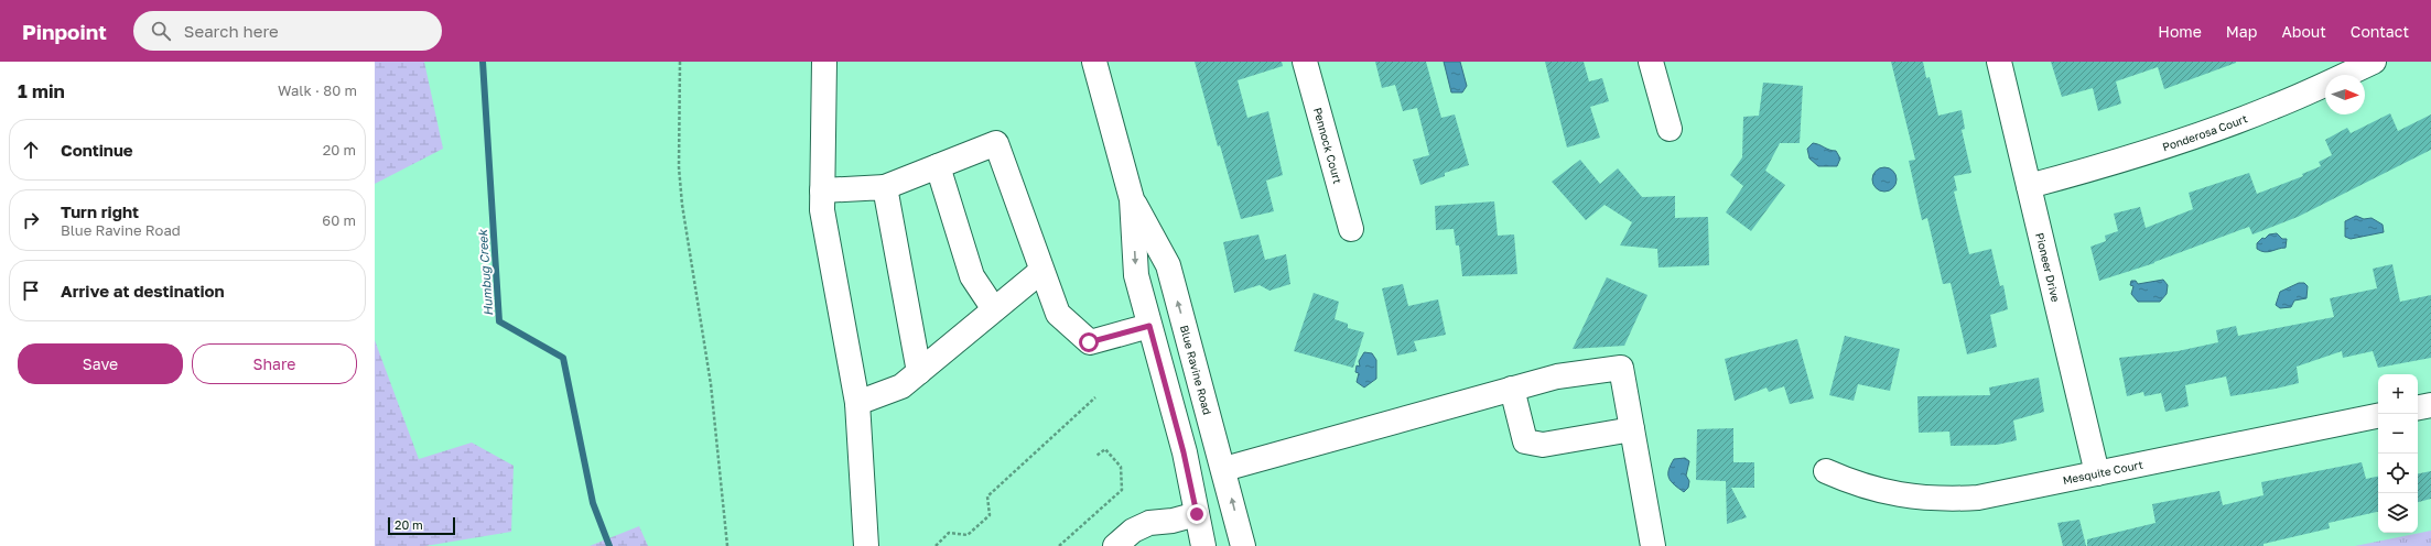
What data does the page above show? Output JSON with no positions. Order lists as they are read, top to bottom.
{
  "streets": {
    "street": [
      "Ponderosa Court",
      "Pennock Court",
      "Pioneer Drive",
      "Blue Ravine Road",
      "Mesquite Court"
    ]
  },
  "crossings": [
    ["Ponderosa Court", "Pioneer Drive"],
    ["Pioneer Drive", "Mesquite Court"]
  ],
  "water": ["Humbug Creek"],
  "scale_bar": "20 m",
  "north": "right",
  "page": {
    "header": "Pinpoint",
    "search": "Search here",
    "nav": [
      "Home",
      "Map",
      "About",
      "Contact"
    ],
    "heading": ["1 min", "Walk · 80 m"],
    "list": [
      ["Continue", "20 m"],
      ["Turn right", "Blue Ravine Road", "60 m"],
      "Arrive at destination"
    ],
    "buttons": ["Save", "Share"],
    "map_buttons": ["+", "−"],
    "scale": "20 m"
  }
}
